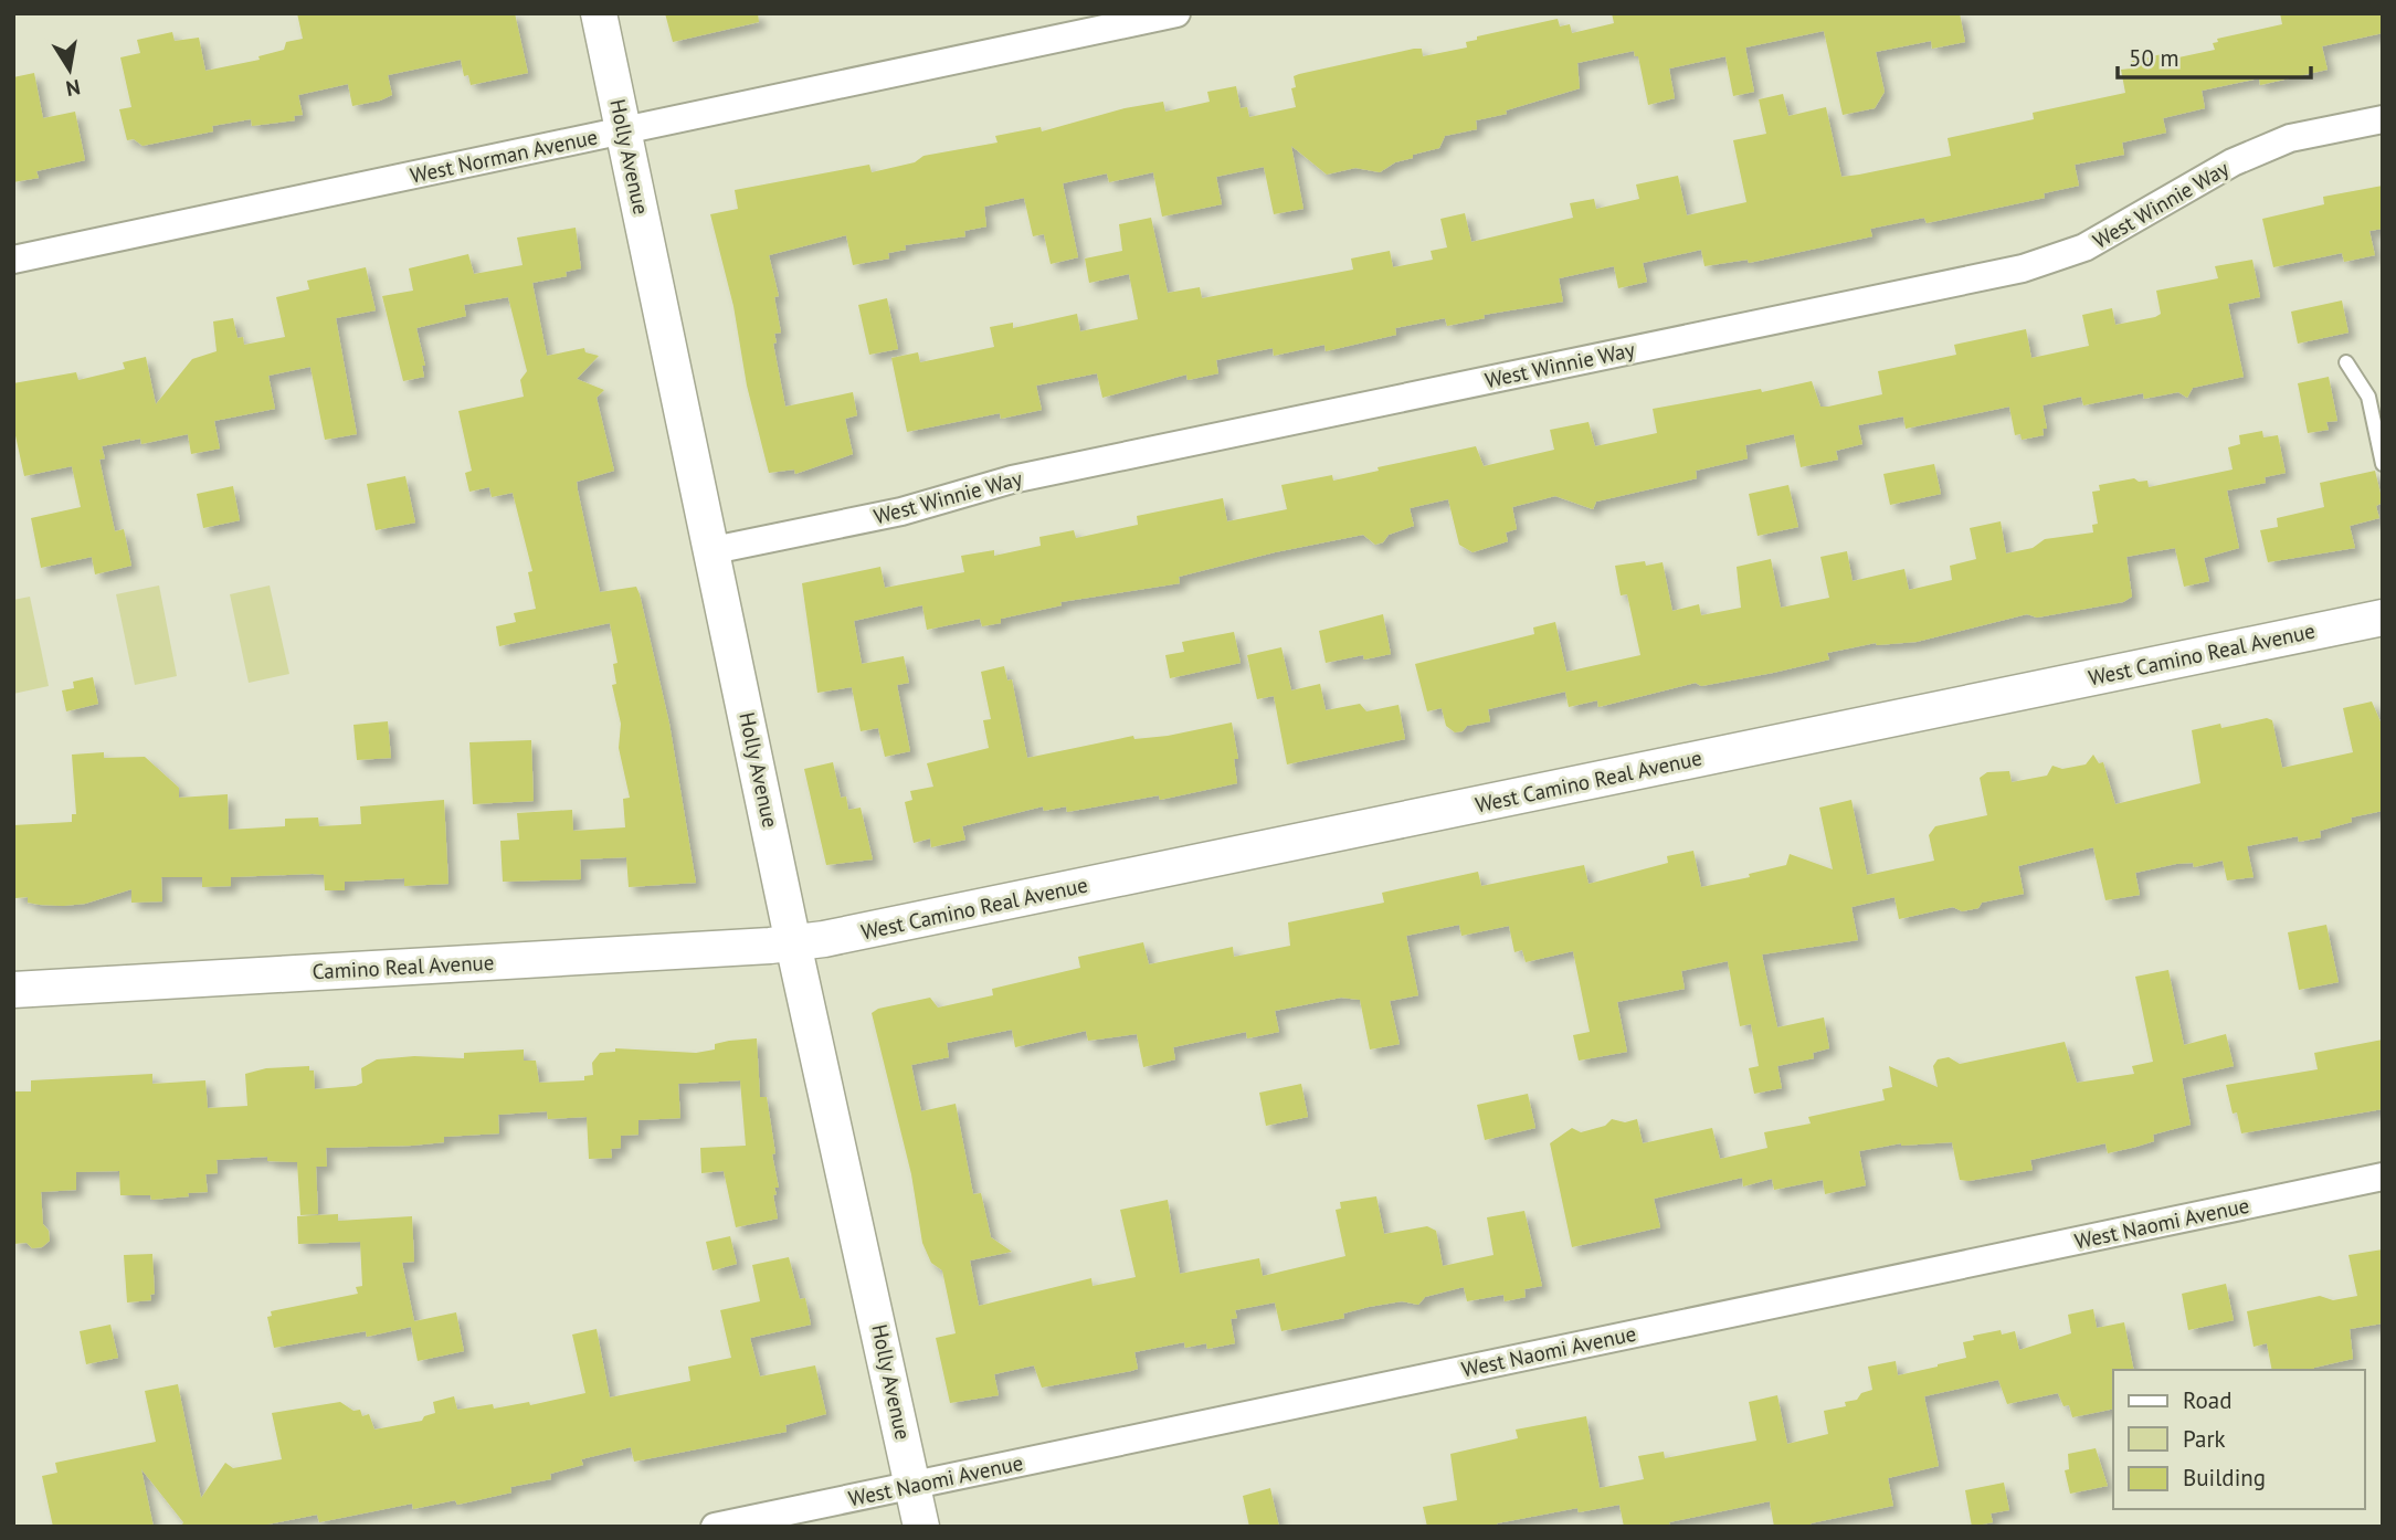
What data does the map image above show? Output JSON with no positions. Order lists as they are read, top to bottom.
{
  "streets": {
    "street": [
      "West Norman Avenue",
      "Holly Avenue",
      "West Winnie Way",
      "West Camino Real Avenue",
      "Camino Real Avenue",
      "West Naomi Avenue"
    ]
  },
  "crossings": [
    ["West Norman Avenue", "Holly Avenue"],
    ["Holly Avenue", "West Winnie Way"],
    ["Holly Avenue", "West Camino Real Avenue"],
    ["Holly Avenue", "Camino Real Avenue"],
    ["Holly Avenue", "West Naomi Avenue"],
    ["West Camino Real Avenue", "Camino Real Avenue"]
  ],
  "legend": ["Road", "Park", "Building"],
  "scale_bar": "50 m",
  "north": "bottom"
}
